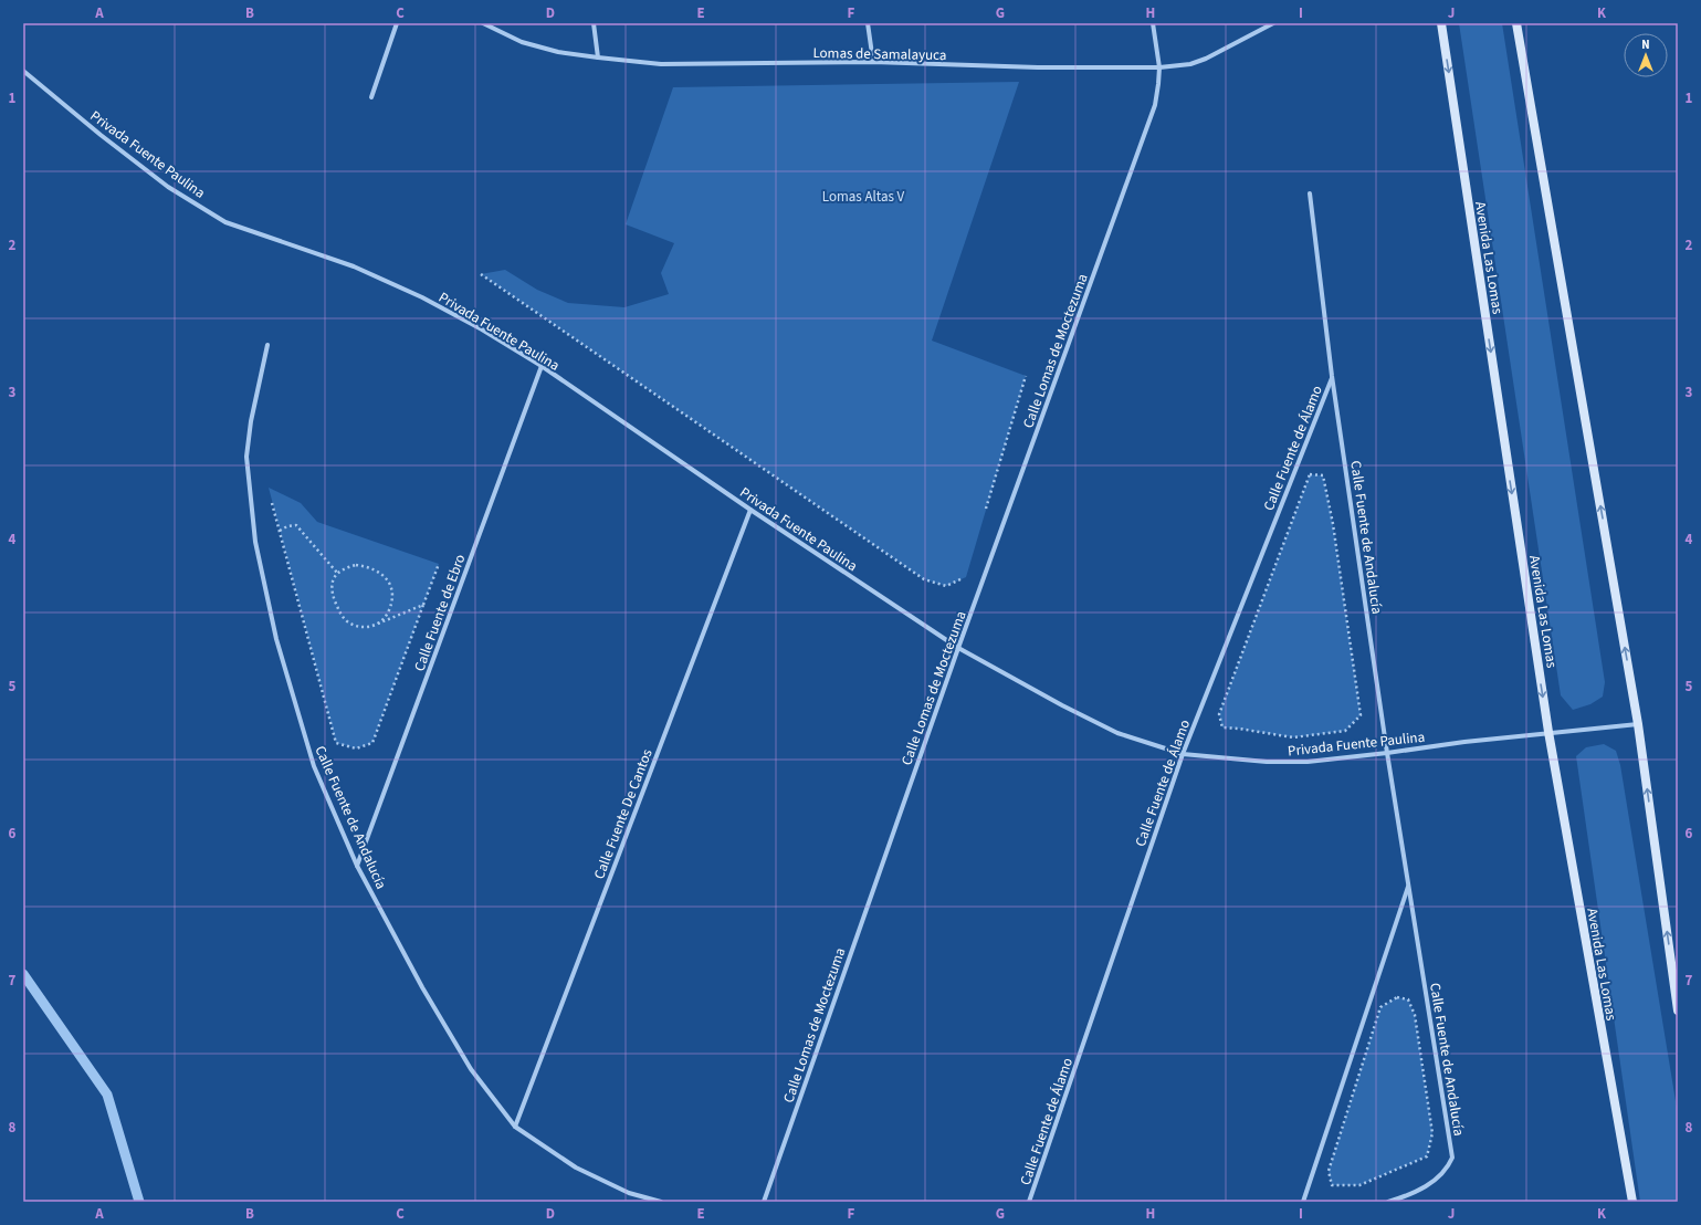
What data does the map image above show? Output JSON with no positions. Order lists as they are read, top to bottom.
{
  "streets": {
    "main road": ["Avenida Las Lomas"],
    "street": [
      "Lomas de Samalayuca",
      "Privada Fuente Paulina",
      "Calle Lomas de Moctezuma",
      "Calle Fuente de Álamo",
      "Calle Fuente de Andalucía",
      "Calle Fuente de Ebro",
      "Calle Fuente De Cantos"
    ]
  },
  "crossings": [
    ["Lomas de Samalayuca", "Calle Lomas de Moctezuma"],
    ["Privada Fuente Paulina", "Avenida Las Lomas"],
    ["Privada Fuente Paulina", "Calle Lomas de Moctezuma"],
    ["Privada Fuente Paulina", "Calle Fuente de Álamo"],
    ["Privada Fuente Paulina", "Calle Fuente de Andalucía"],
    ["Privada Fuente Paulina", "Calle Fuente de Ebro"],
    ["Privada Fuente Paulina", "Calle Fuente De Cantos"],
    ["Calle Fuente de Álamo", "Calle Fuente de Andalucía"],
    ["Calle Fuente de Andalucía", "Calle Fuente de Ebro"],
    ["Calle Fuente de Andalucía", "Calle Fuente De Cantos"]
  ],
  "parks": ["Lomas Altas V"],
  "north": "top",
  "grid": {
    "columns": [
      "A",
      "B",
      "C",
      "D",
      "E",
      "F",
      "G",
      "H",
      "I",
      "J",
      "K"
    ],
    "rows": [
      "1",
      "2",
      "3",
      "4",
      "5",
      "6",
      "7",
      "8"
    ]
  }
}
